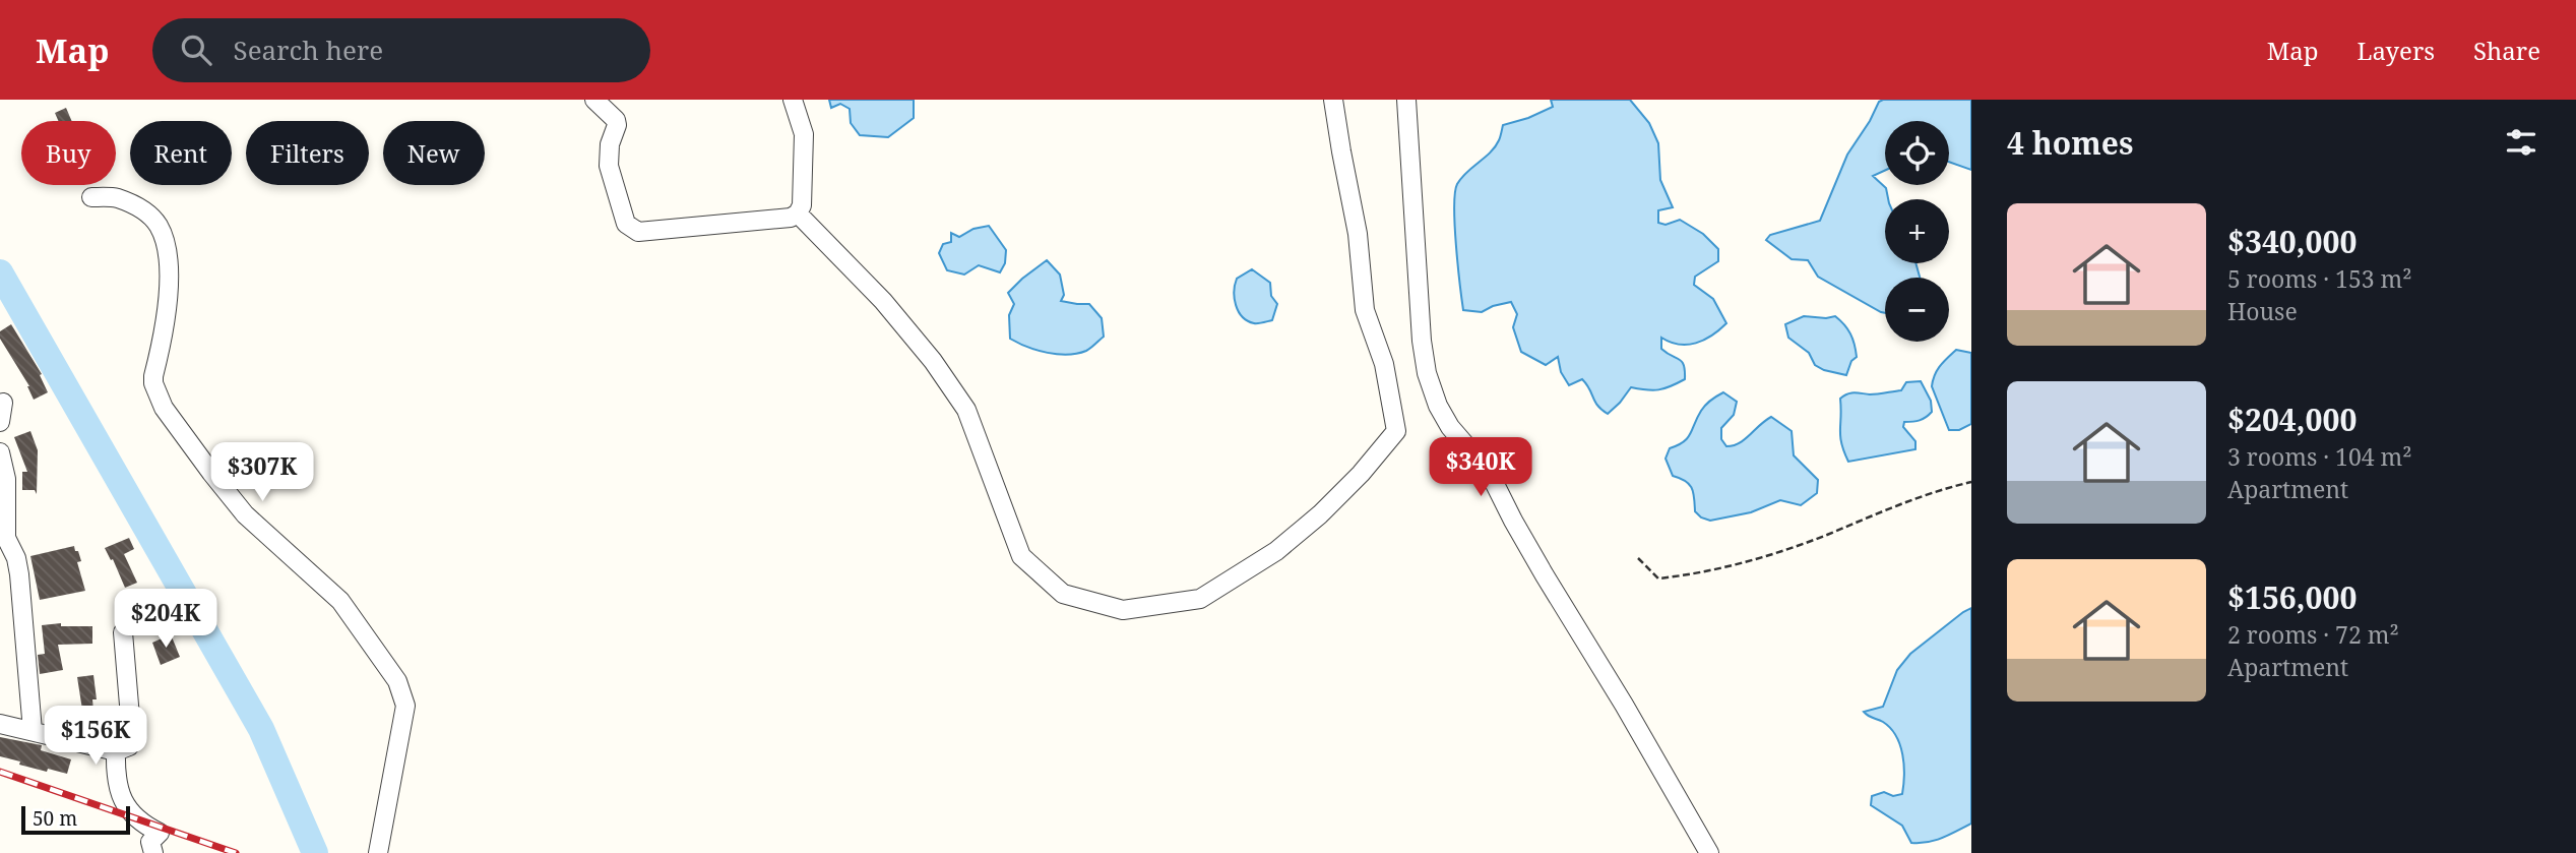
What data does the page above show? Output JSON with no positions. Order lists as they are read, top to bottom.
{
  "scale_bar": "50 m",
  "page": {
    "header": "Map",
    "search": "Search here",
    "nav": ["Map", "Layers", "Share"],
    "heading": "4 homes",
    "map_buttons": ["+", "−"],
    "chip": [
      "Buy",
      "Rent",
      "Filters",
      "New"
    ],
    "list": [
      {
        "name": "$340,000",
        "note": "5 rooms · 153 m² · House"
      },
      {
        "name": "$204,000",
        "note": "3 rooms · 104 m² · Apartment"
      },
      {
        "name": "$156,000",
        "note": "2 rooms · 72 m² · Apartment"
      }
    ],
    "price": [
      "$340K",
      "$307K",
      "$204K",
      "$156K"
    ],
    "scale": "50 m"
  }
}
